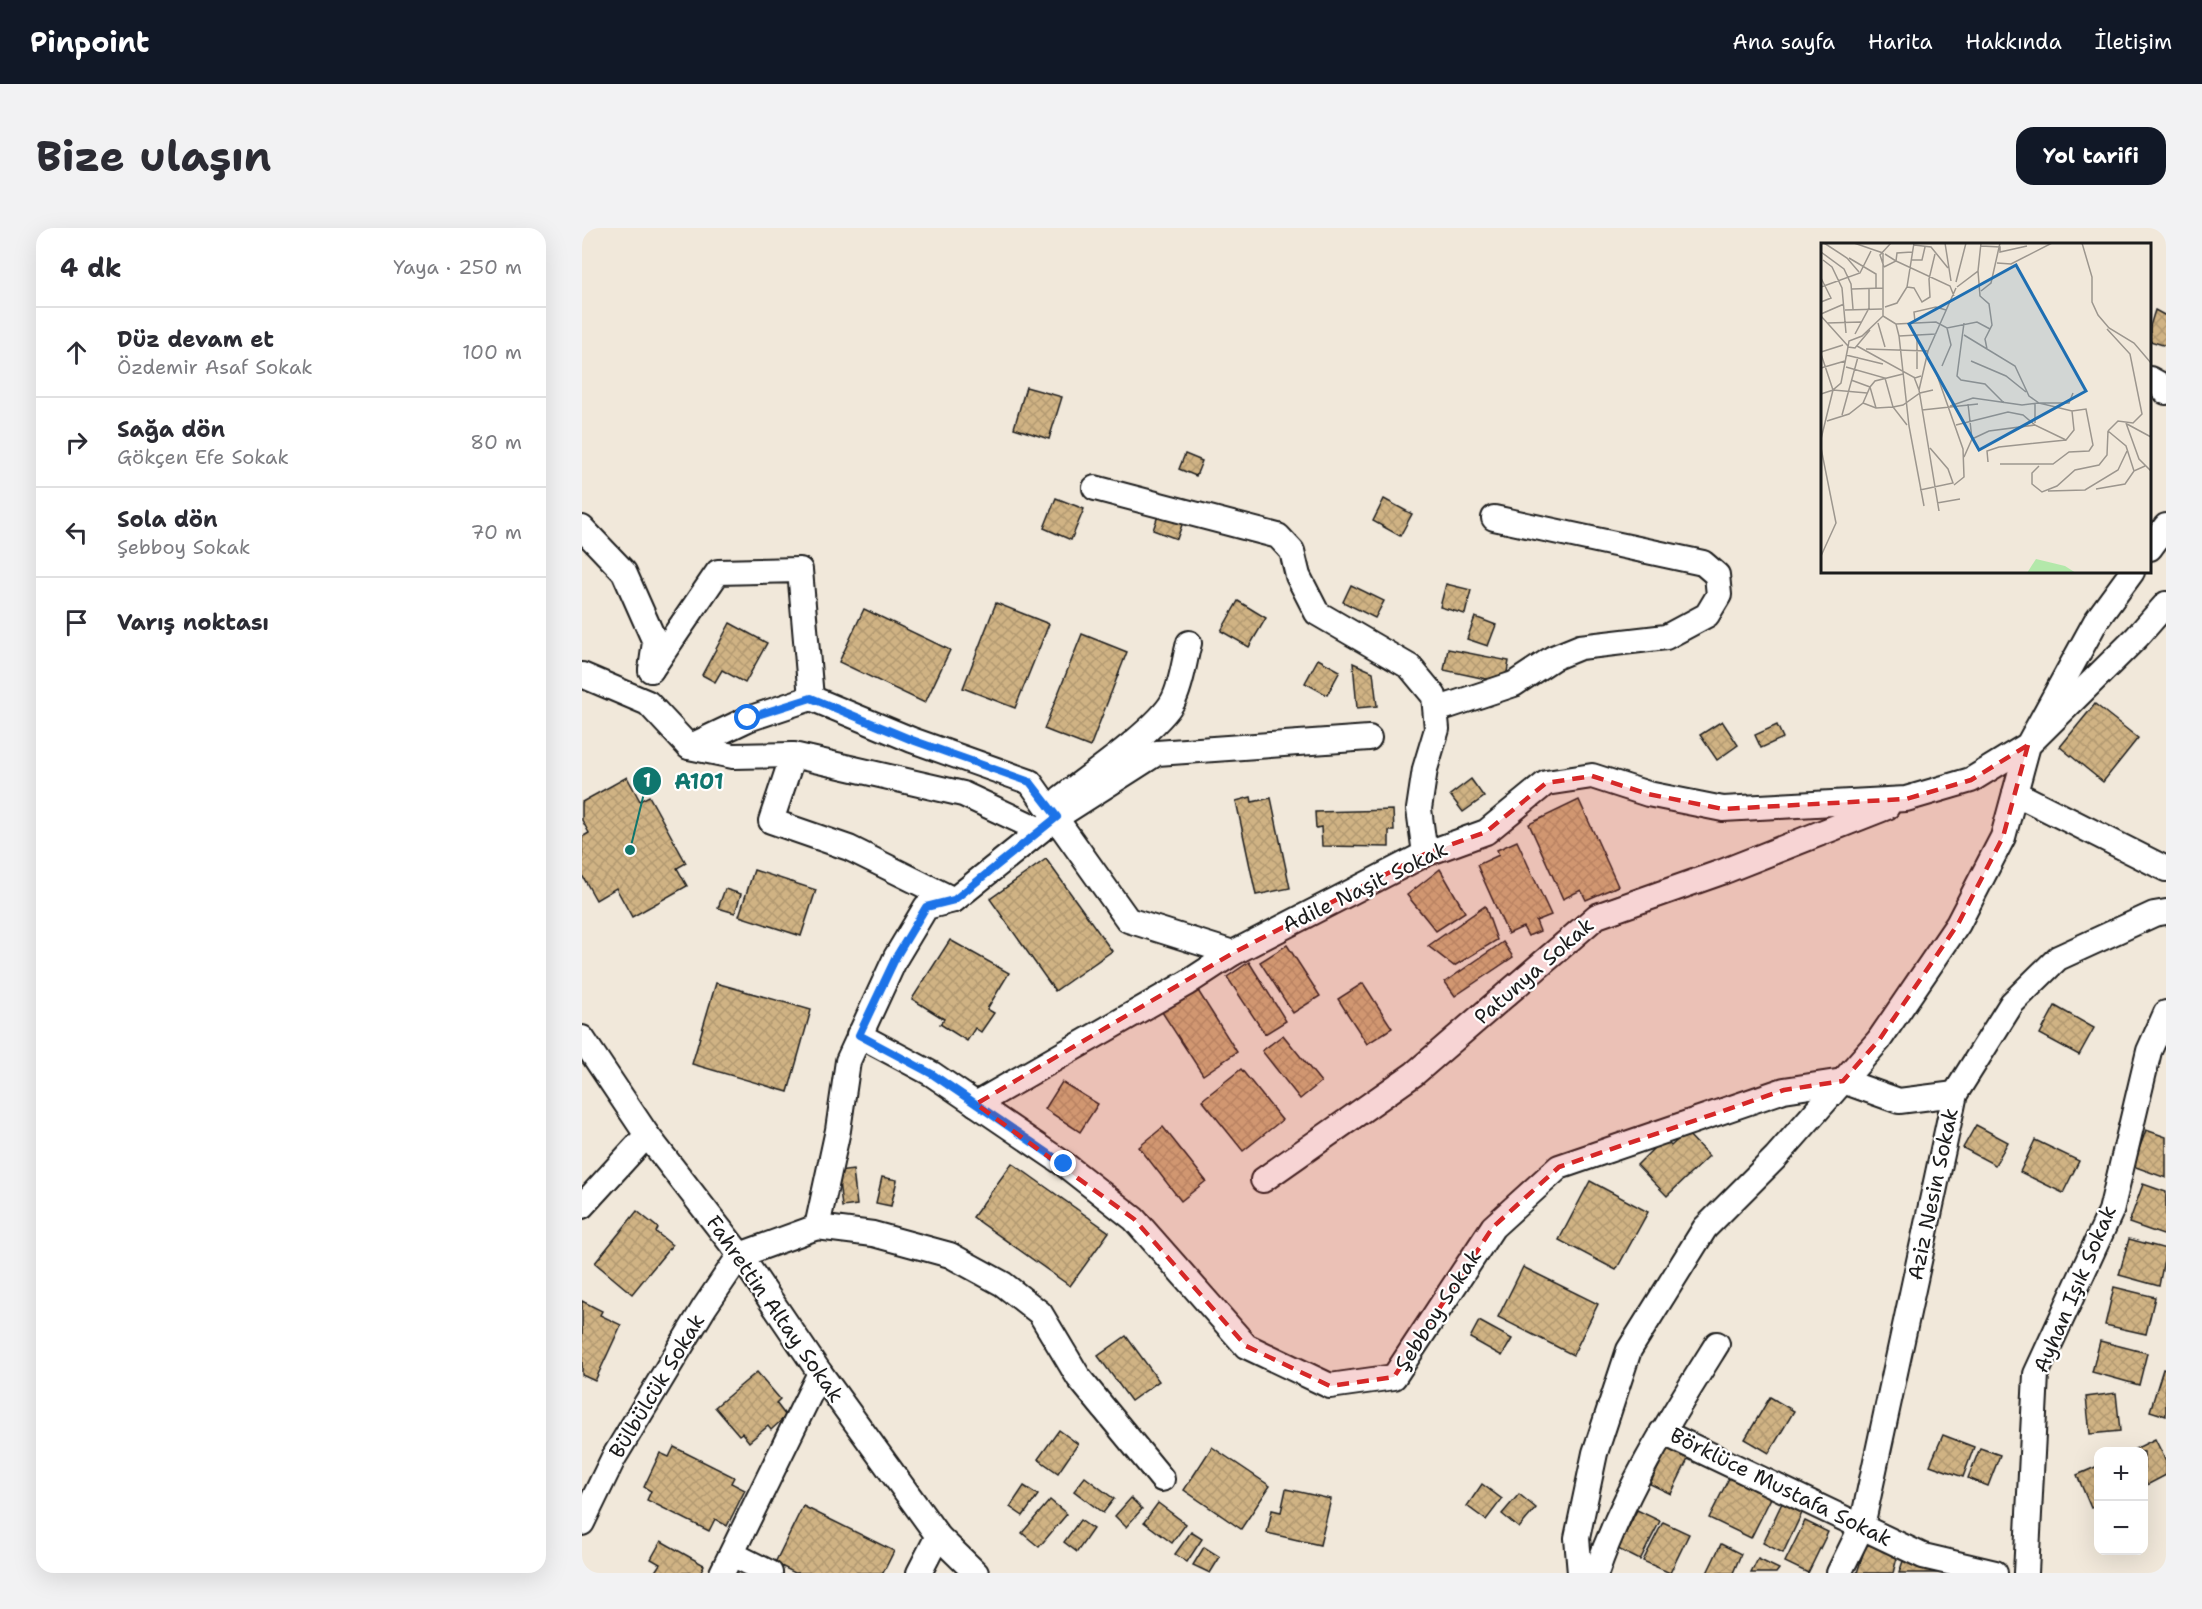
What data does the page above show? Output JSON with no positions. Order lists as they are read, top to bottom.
{
  "streets": {
    "street": [
      "Adile Naşit Sokak",
      "Patunya Sokak",
      "Aziz Nesin Sokak",
      "Ayhan Işık Sokak",
      "Fahrettin Altay Sokak",
      "Şebboy Sokak",
      "Bülbülcük Sokak",
      "Börklüce Mustafa Sokak"
    ]
  },
  "crossings": [
    ["Adile Naşit Sokak", "Patunya Sokak"],
    ["Adile Naşit Sokak", "Şebboy Sokak"],
    ["Aziz Nesin Sokak", "Börklüce Mustafa Sokak"],
    ["Fahrettin Altay Sokak", "Bülbülcük Sokak"]
  ],
  "places": ["A101"],
  "page": {
    "header": "Pinpoint",
    "nav": [
      "Ana sayfa",
      "Harita",
      "Hakkında",
      "İletişim"
    ],
    "buttons": "Yol tarifi",
    "title": "Bize ulaşın",
    "heading": ["4 dk", "Yaya · 250 m"],
    "list": [
      ["Düz devam et", "Özdemir Asaf Sokak", "100 m"],
      ["Sağa dön", "Gökçen Efe Sokak", "80 m"],
      ["Sola dön", "Şebboy Sokak", "70 m"],
      "Varış noktası"
    ],
    "map_buttons": ["+", "−"]
  }
}
